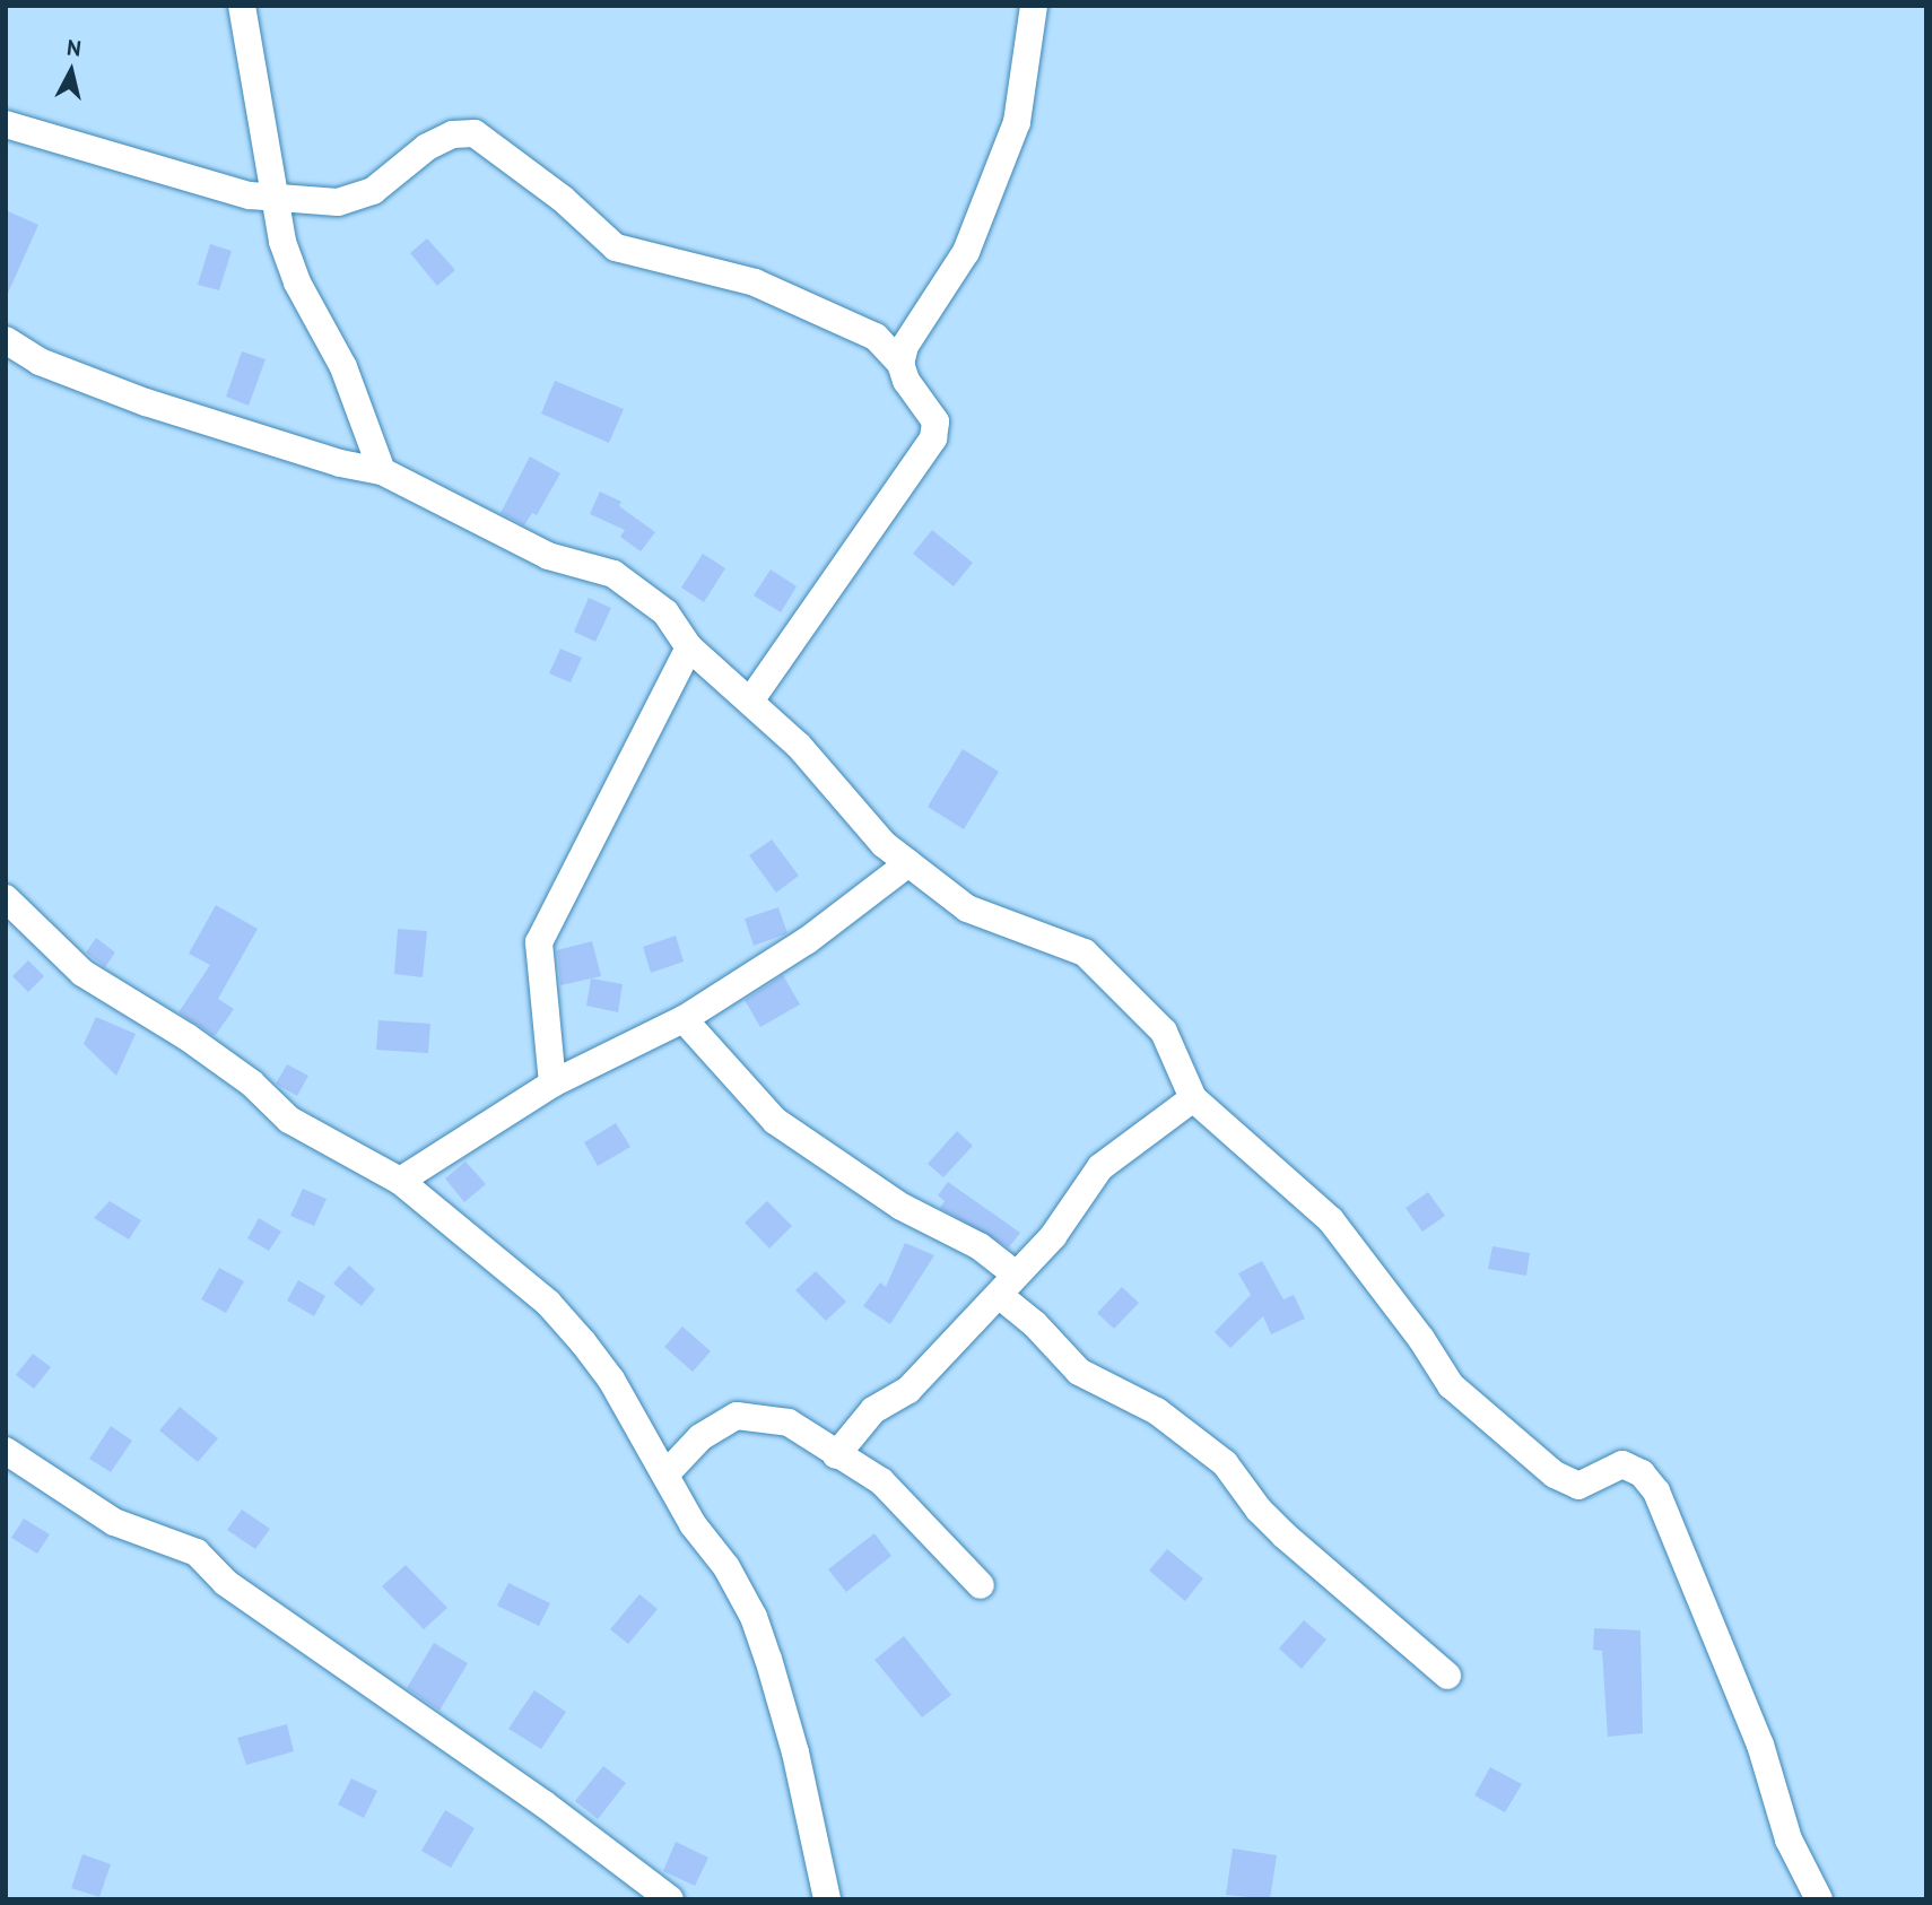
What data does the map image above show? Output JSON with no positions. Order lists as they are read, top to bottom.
{
  "north": "top"
}
